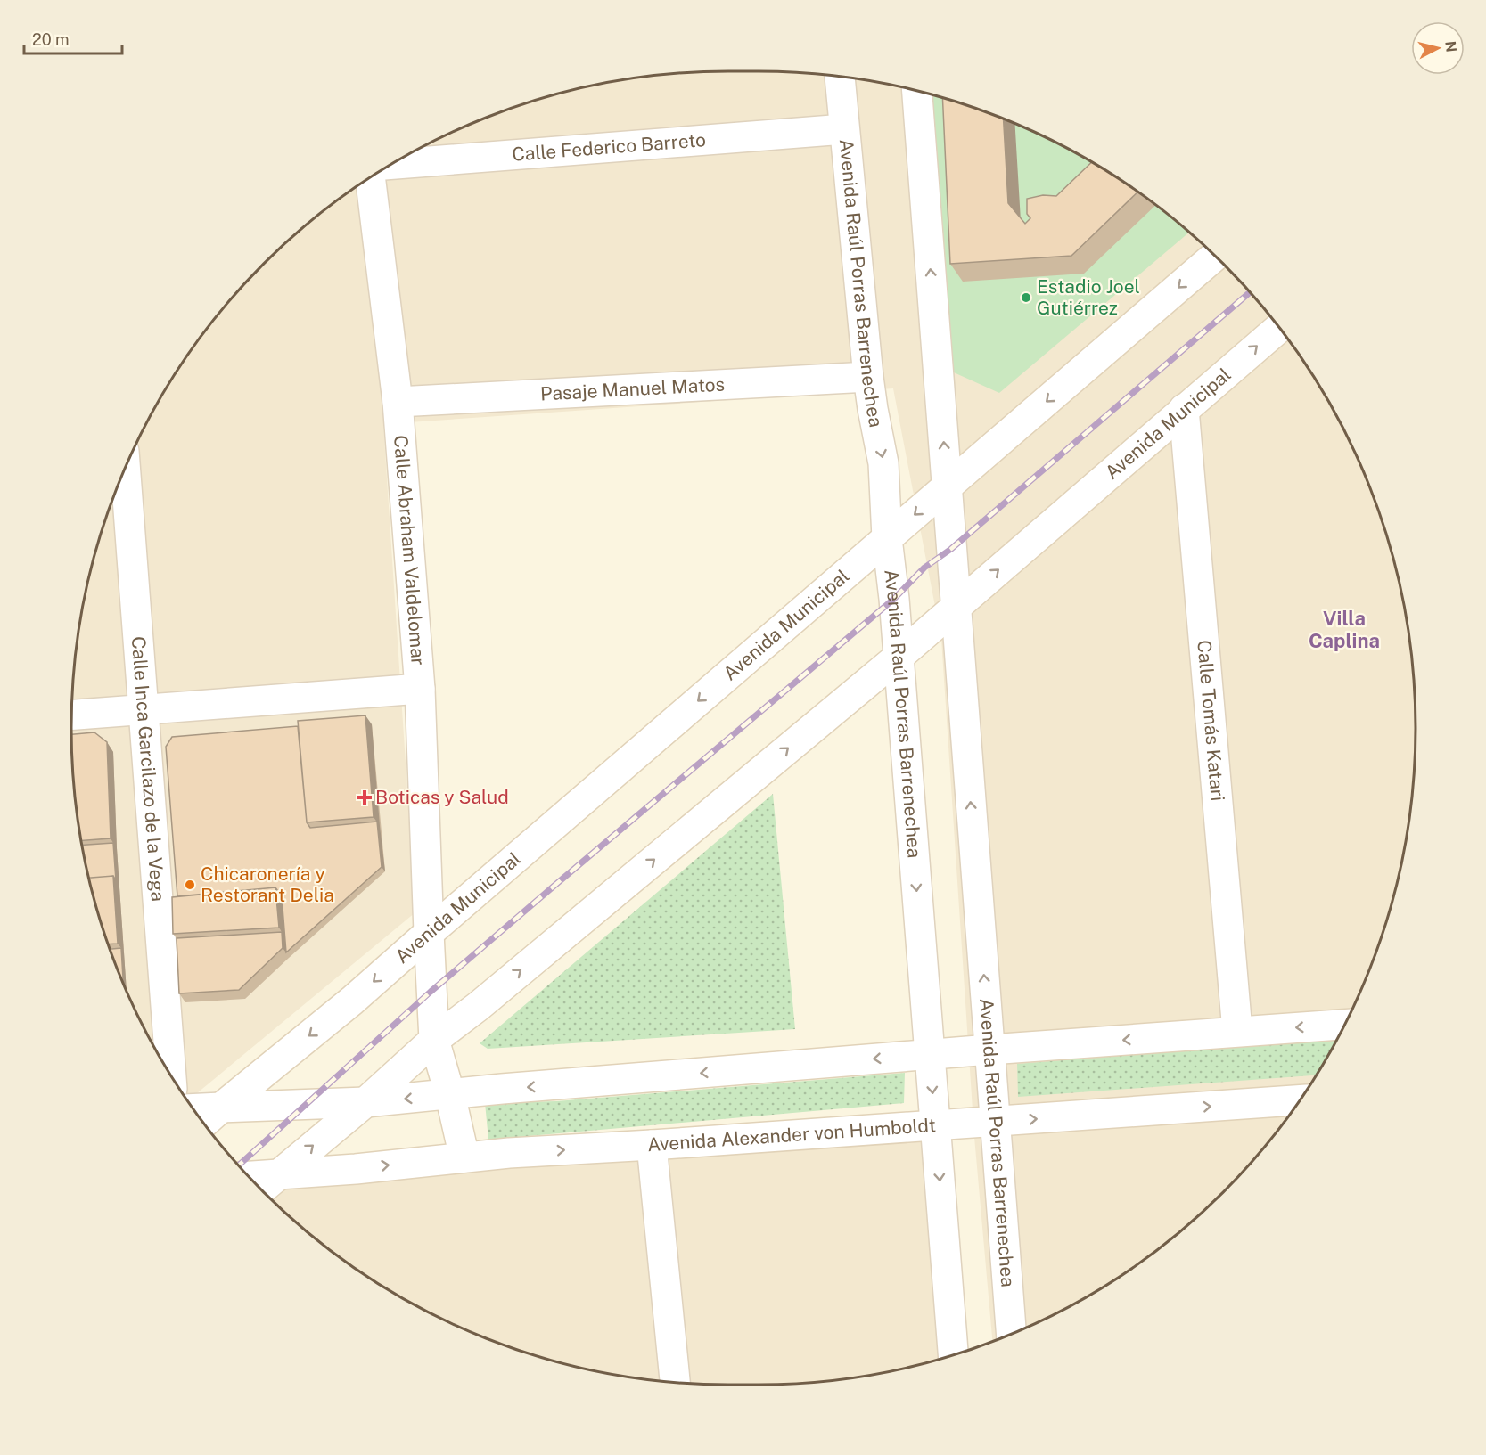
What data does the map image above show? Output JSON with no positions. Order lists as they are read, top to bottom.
{
  "streets": {
    "street": [
      "Calle Federico Barreto",
      "Avenida Raúl Porras Barrenechea",
      "Pasaje Manuel Matos",
      "Avenida Municipal",
      "Calle Abraham Valdelomar",
      "Calle Tomás Katari",
      "Calle Inca Garcilazo de la Vega",
      "Avenida Alexander von Humboldt"
    ]
  },
  "crossings": [
    ["Calle Federico Barreto", "Avenida Raúl Porras Barrenechea"],
    ["Avenida Raúl Porras Barrenechea", "Pasaje Manuel Matos"],
    ["Avenida Raúl Porras Barrenechea", "Avenida Municipal"],
    ["Avenida Raúl Porras Barrenechea", "Avenida Alexander von Humboldt"],
    ["Pasaje Manuel Matos", "Calle Abraham Valdelomar"],
    ["Avenida Municipal", "Calle Abraham Valdelomar"],
    ["Avenida Municipal", "Calle Tomás Katari"],
    ["Avenida Municipal", "Avenida Alexander von Humboldt"]
  ],
  "districts": ["Villa Caplina"],
  "places": {
    "other": ["Estadio Joel Gutiérrez", "Chicaronería y Restorant Delia"],
    "health": ["Boticas y Salud"]
  },
  "scale_bar": "20 m",
  "north": "right"
}
